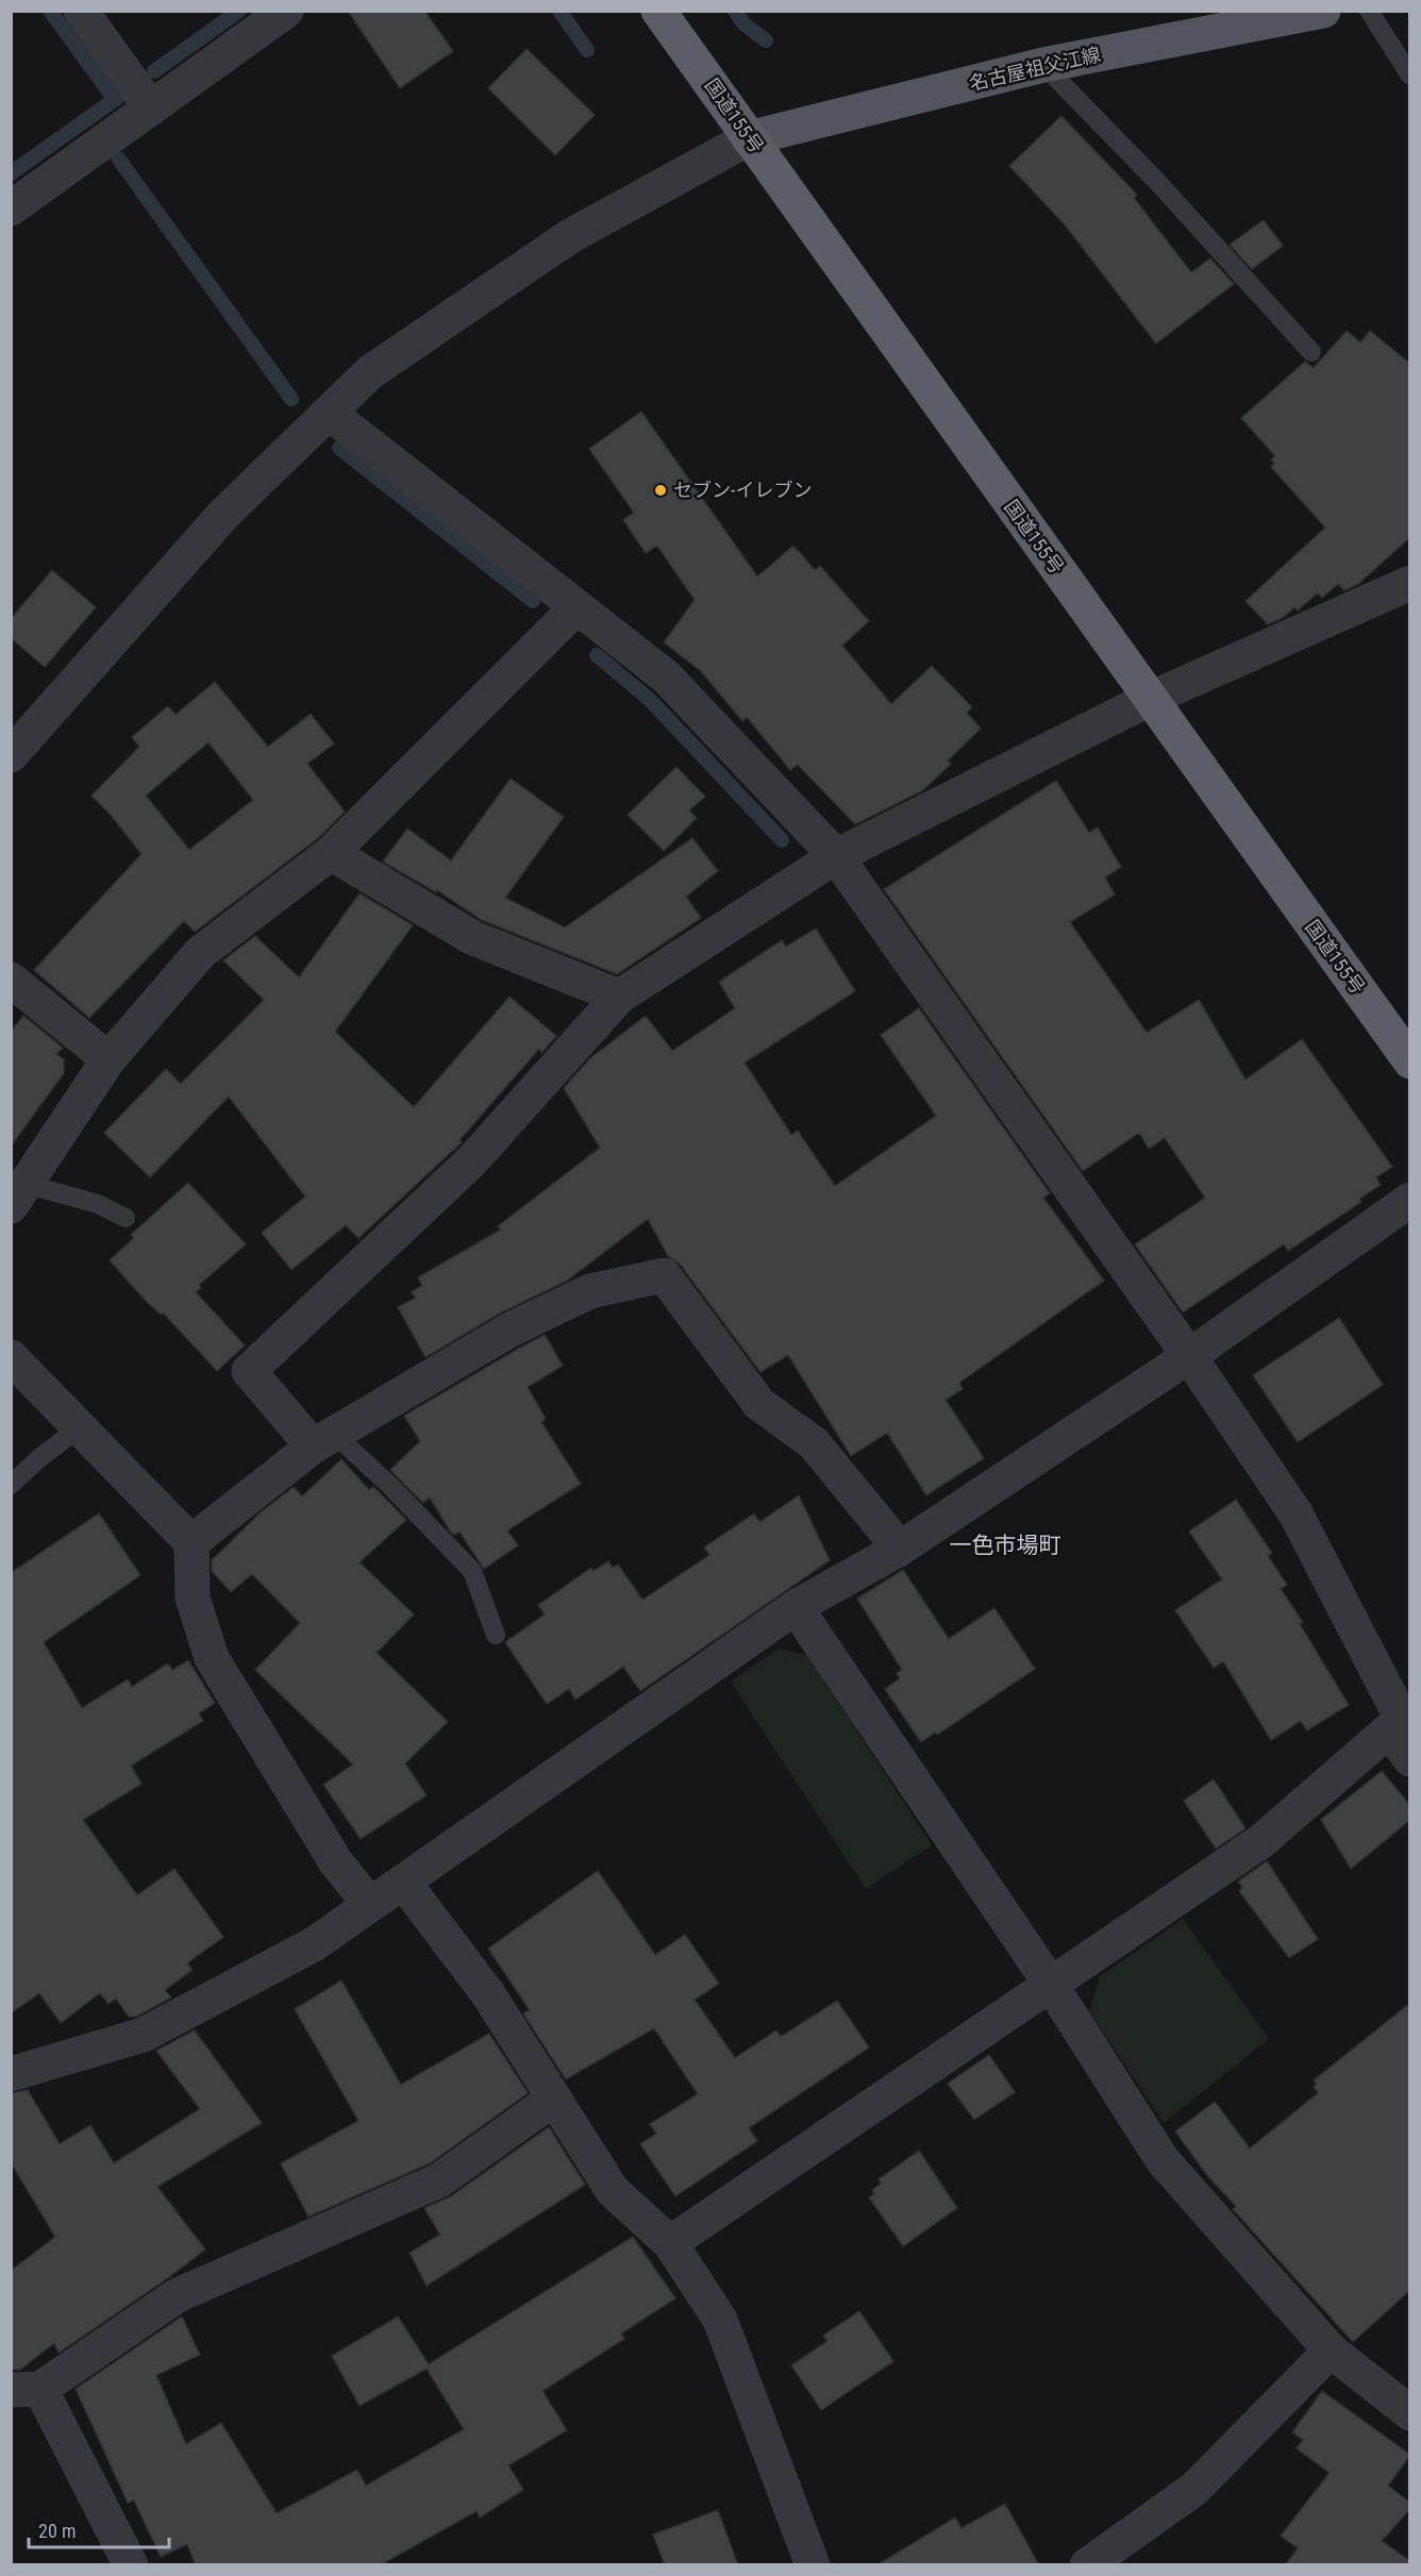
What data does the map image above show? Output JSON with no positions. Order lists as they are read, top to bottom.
{
  "streets": {
    "highway": ["国道155号"],
    "main road": ["名古屋祖父江線"]
  },
  "crossings": [
    ["名古屋祖父江線", "国道155号"]
  ],
  "districts": ["一色市場町"],
  "places": ["セブン-イレブン"],
  "scale_bar": "20 m"
}
